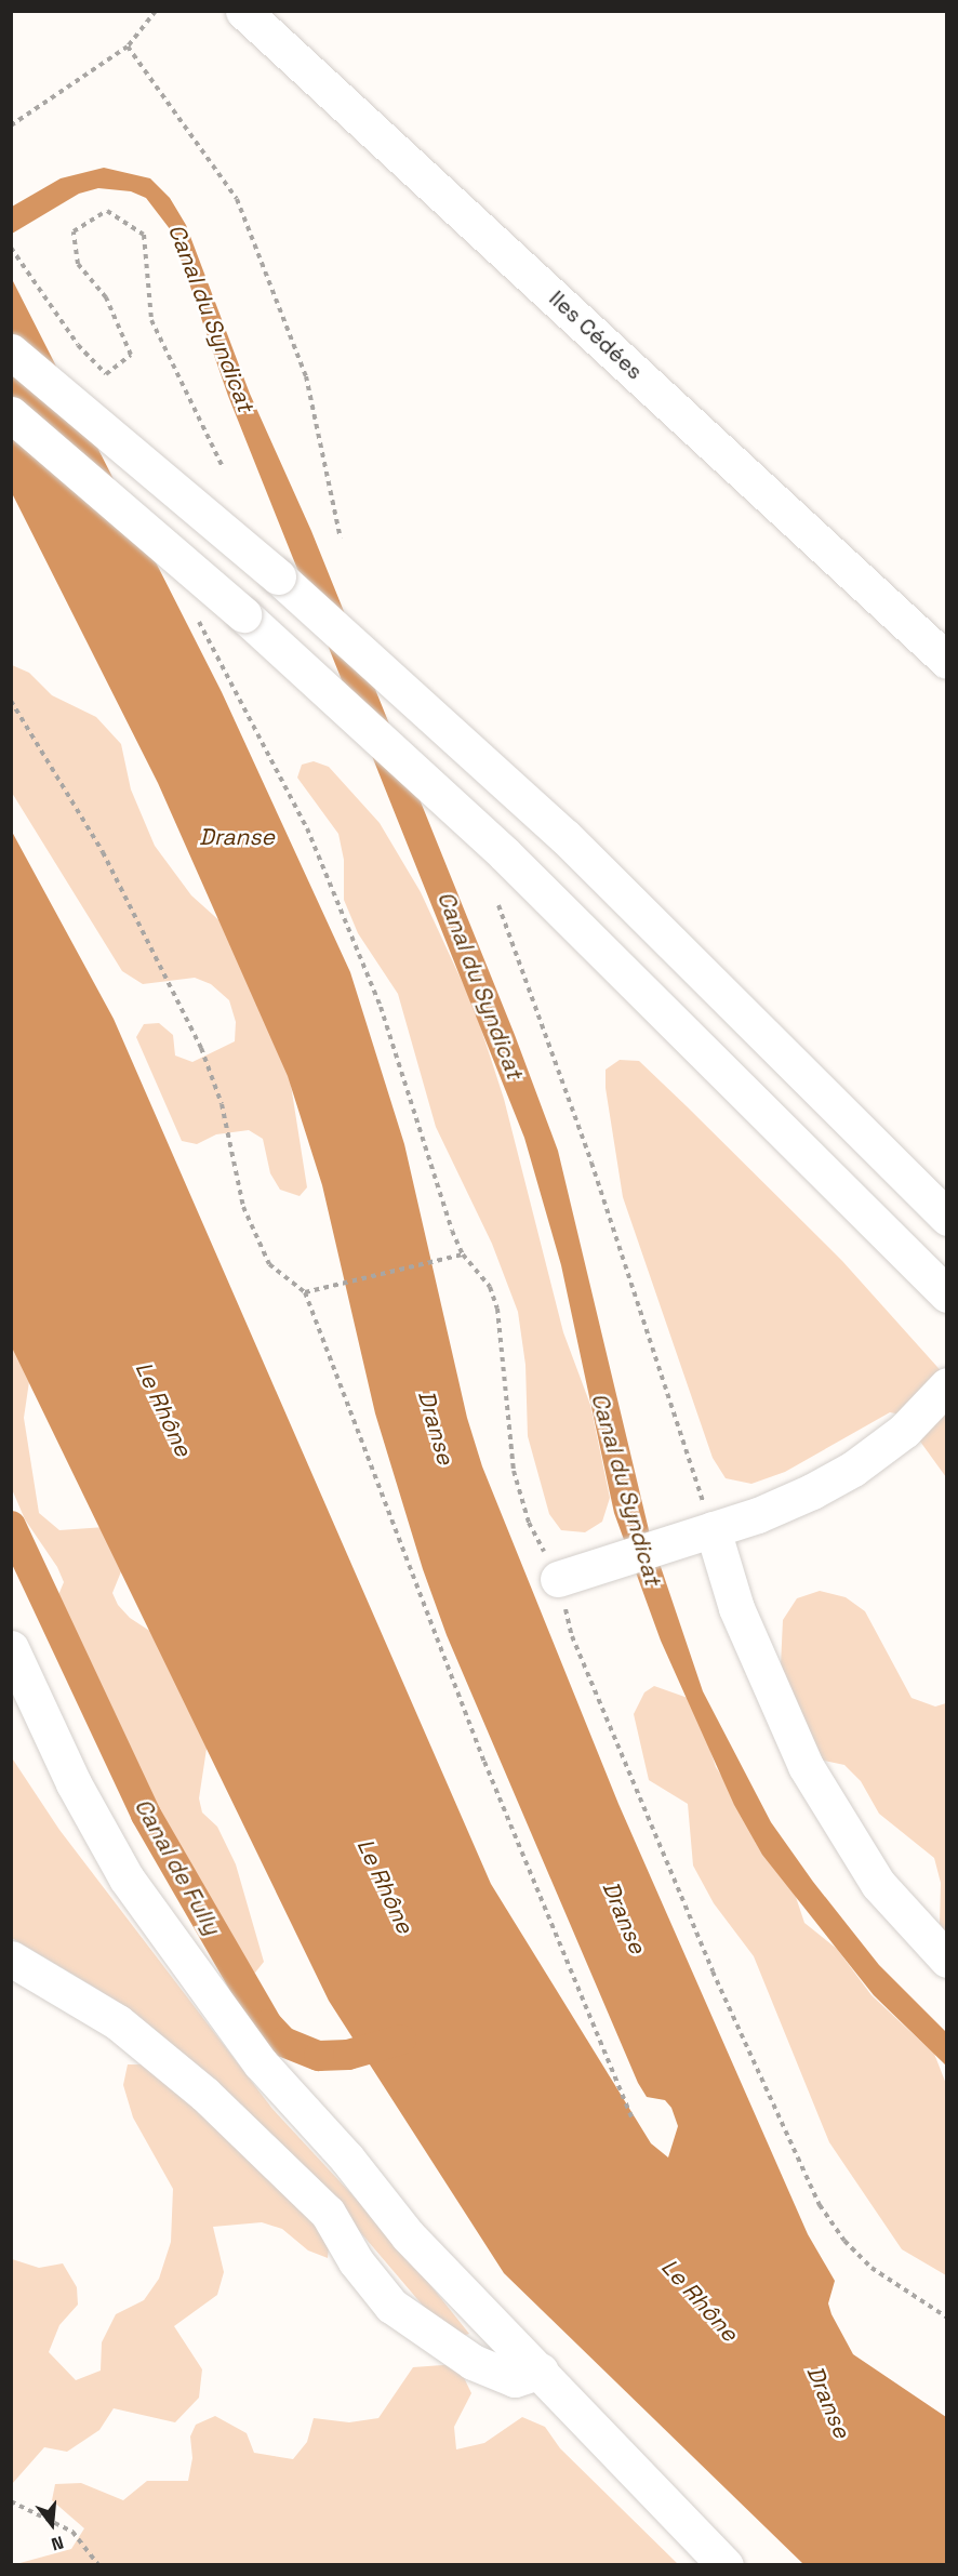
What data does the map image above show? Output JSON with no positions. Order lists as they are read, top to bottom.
{
  "streets": {
    "main road": ["Iles Cédées"]
  },
  "water": [
    "Canal du Syndicat",
    "Dranse",
    "Le Rhône",
    "Canal de Fully"
  ],
  "north": "bottom"
}
